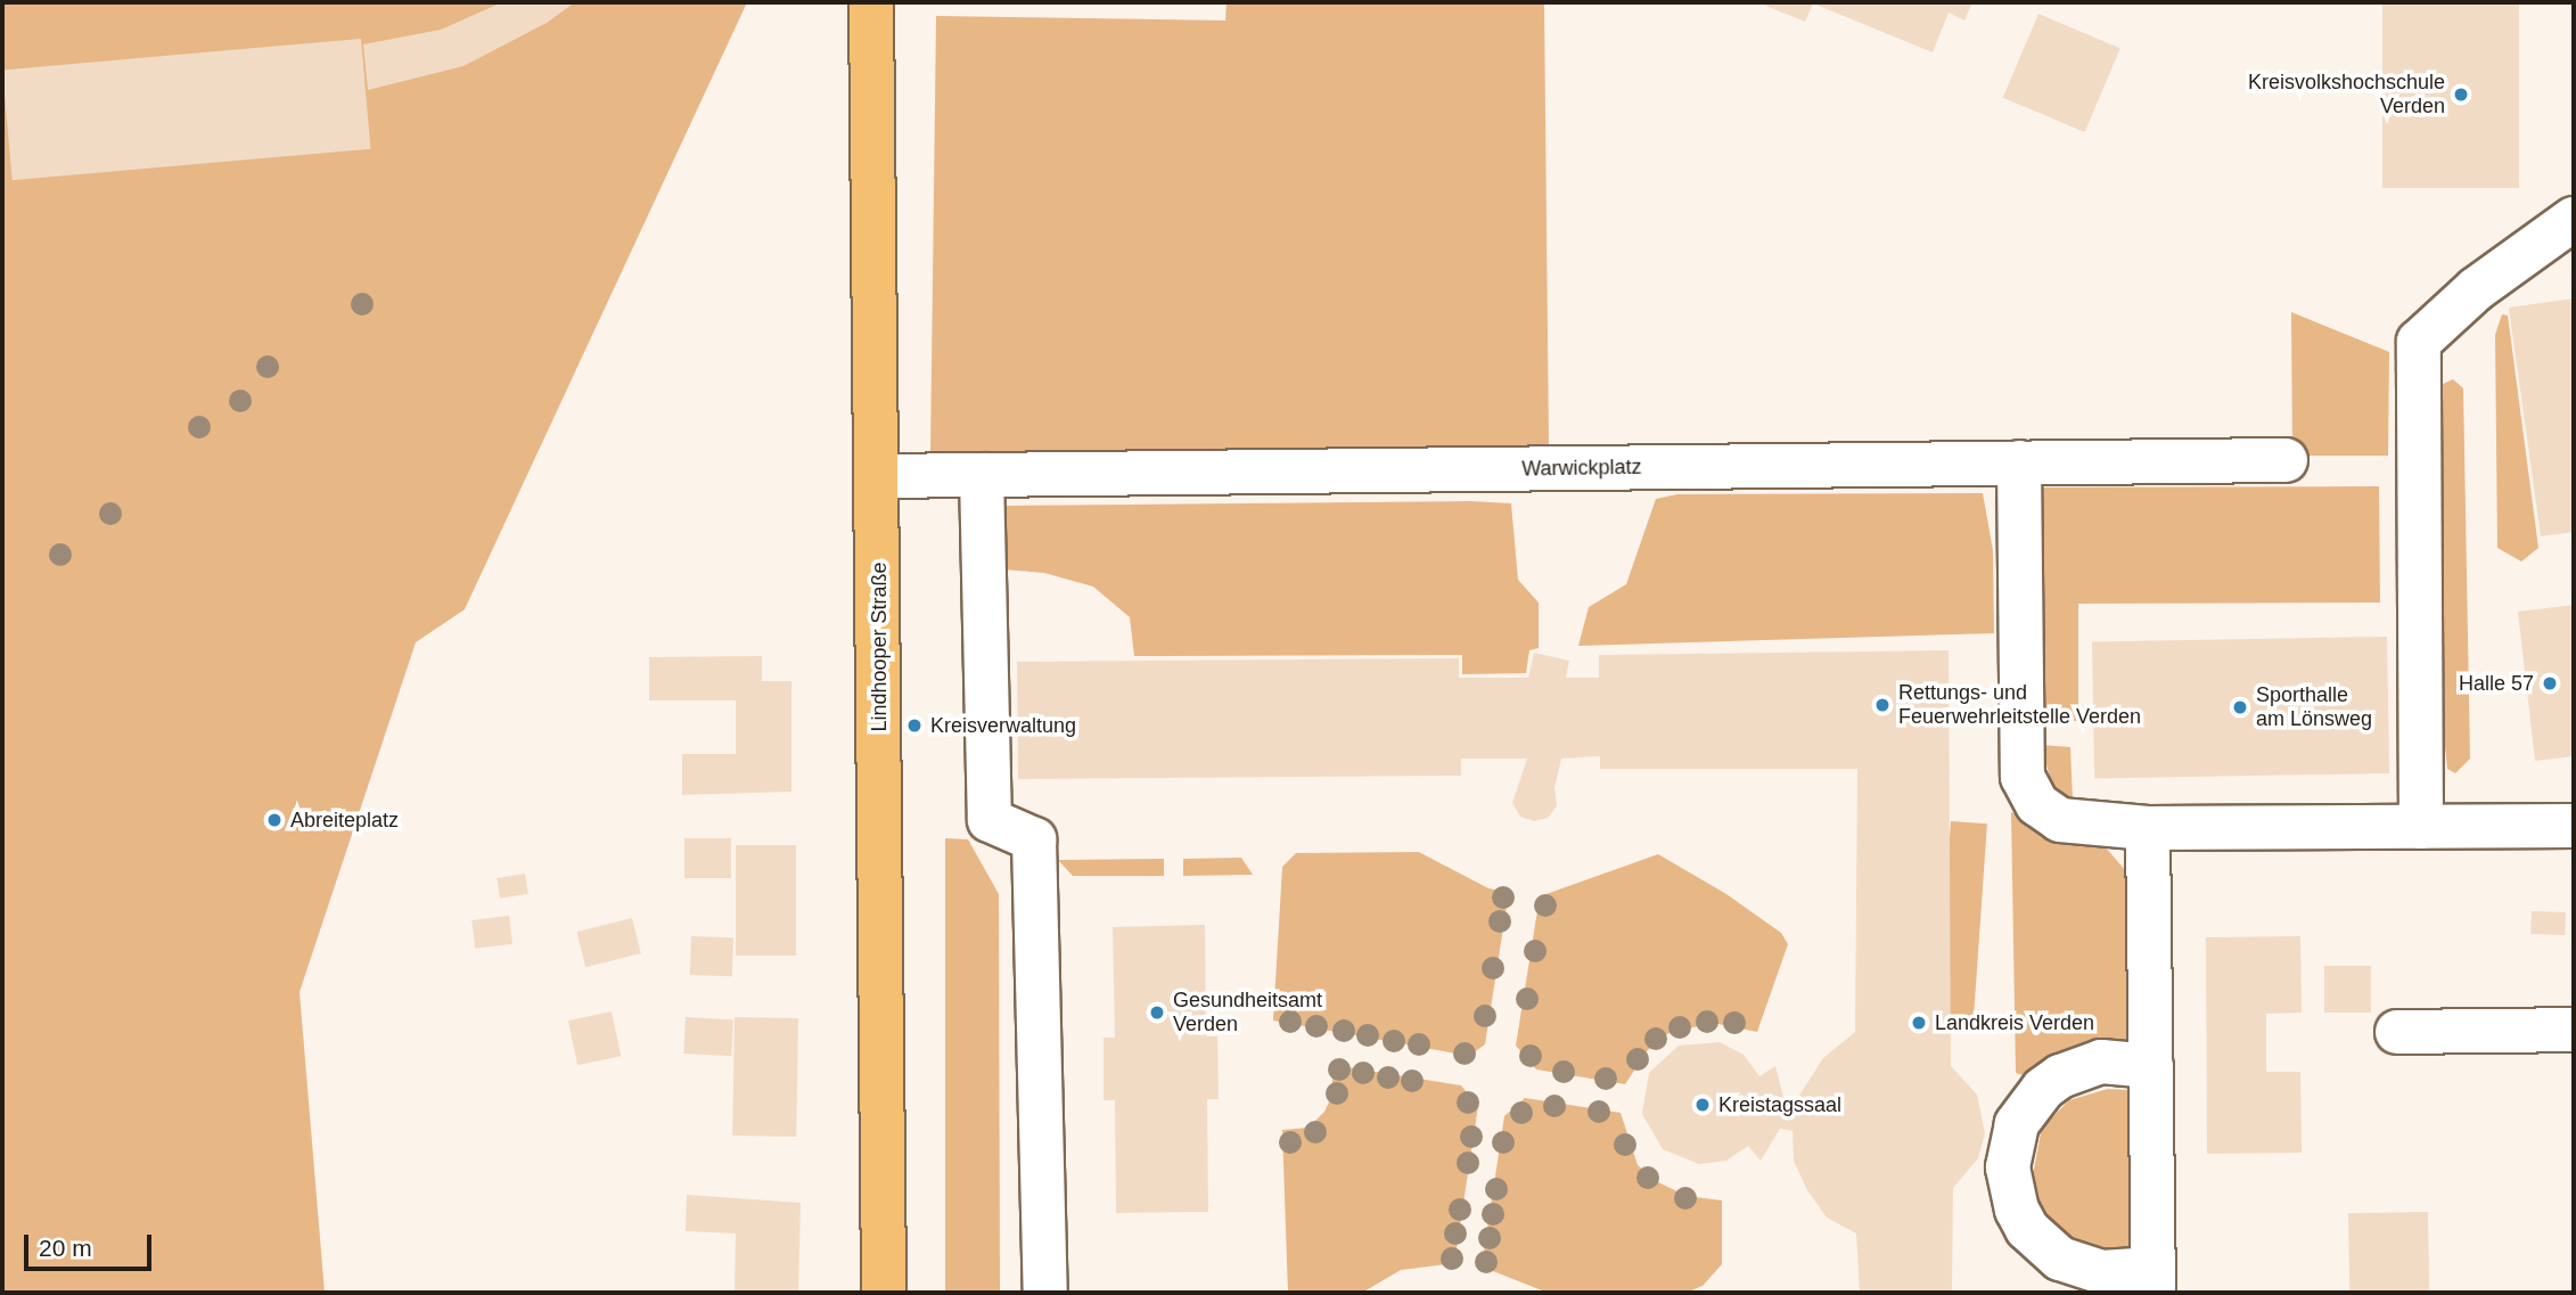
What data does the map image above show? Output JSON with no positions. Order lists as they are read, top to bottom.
{
  "streets": {
    "main road": ["Lindhooper Straße"],
    "street": ["Warwickplatz"]
  },
  "crossings": [
    ["Warwickplatz", "Lindhooper Straße"]
  ],
  "places": [
    "Kreisvolkshochschule Verden",
    "Halle 57",
    "Rettungs- und Feuerwehrleitstelle Verden",
    "Sporthalle am Lönsweg",
    "Kreisverwaltung",
    "Abreiteplatz",
    "Gesundheitsamt Verden",
    "Landkreis Verden",
    "Kreistagssaal"
  ],
  "scale_bar": "20 m"
}
